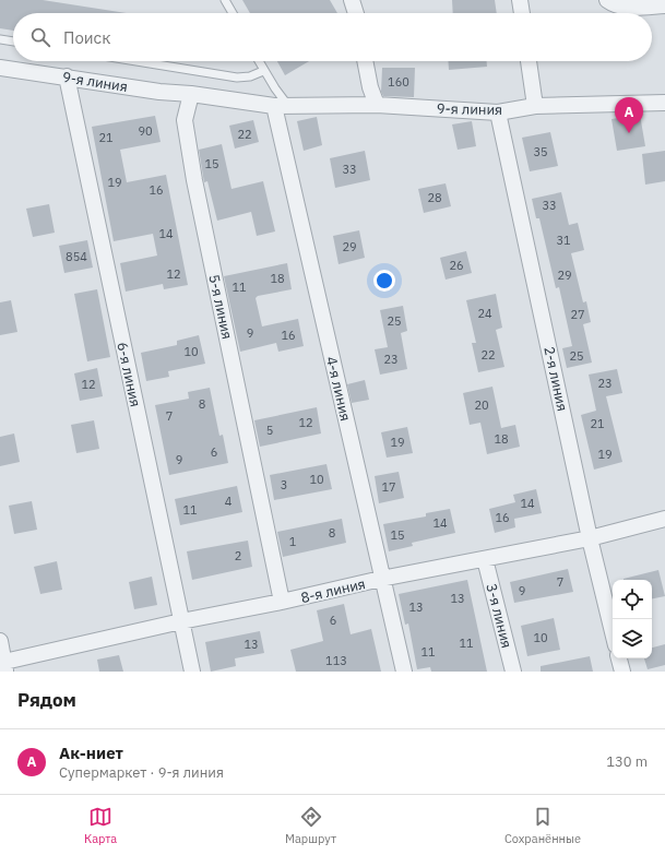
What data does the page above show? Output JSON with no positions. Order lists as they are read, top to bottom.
{
  "streets": {
    "street": [
      "9-я линия",
      "5-я линия",
      "6-я линия",
      "2-я линия",
      "4-я линия",
      "8-я линия",
      "3-я линия"
    ]
  },
  "crossings": [
    ["9-я линия", "5-я линия"],
    ["9-я линия", "6-я линия"],
    ["9-я линия", "2-я линия"],
    ["9-я линия", "4-я линия"],
    ["5-я линия", "8-я линия"],
    ["6-я линия", "8-я линия"],
    ["2-я линия", "8-я линия"],
    ["4-я линия", "8-я линия"],
    ["8-я линия", "3-я линия"]
  ],
  "house_numbers": [
    "160",
    "90",
    "22",
    "21",
    "35",
    "15",
    "33",
    "19",
    "16",
    "28",
    "33",
    "14",
    "31",
    "29",
    "854",
    "26",
    "12",
    "29",
    "18",
    "11",
    "24",
    "27",
    "25",
    "9",
    "16",
    "10",
    "22",
    "25",
    "23",
    "23",
    "12",
    "8",
    "20",
    "7",
    "12",
    "21",
    "5",
    "18",
    "19",
    "6",
    "19",
    "9",
    "10",
    "3",
    "17",
    "4",
    "14",
    "11",
    "16",
    "14",
    "8",
    "15",
    "1",
    "2",
    "7",
    "9",
    "13",
    "13",
    "6",
    "10",
    "11",
    "13",
    "11",
    "113"
  ],
  "page": {
    "search": "Поиск",
    "pins": "A",
    "heading": "Рядом",
    "list": [
      {
        "mark": "A",
        "name": "Ак-ниет",
        "note": "Супермаркет · 9-я линия",
        "value": "130 m"
      }
    ],
    "nav": ["Карта", "Маршрут", "Сохранённые"]
  }
}
